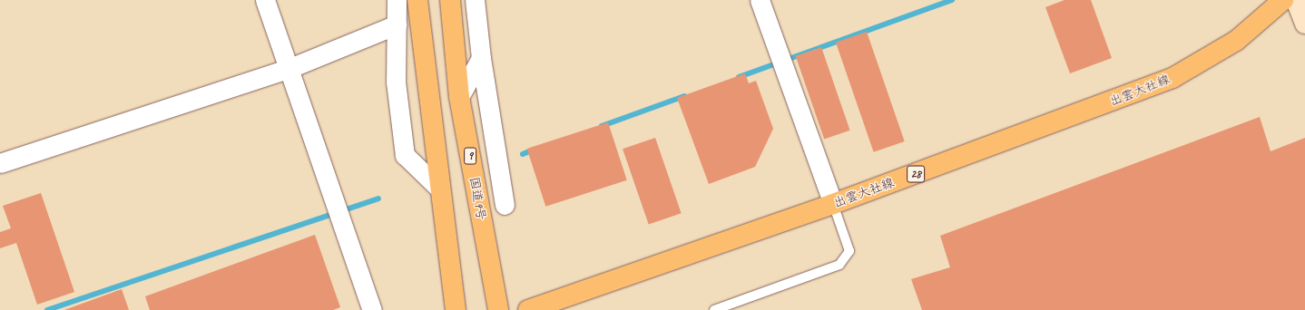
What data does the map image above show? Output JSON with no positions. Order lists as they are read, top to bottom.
{
  "streets": {
    "main road": [
      "出雲大社線",
      "9",
      "28",
      "国道9号"
    ]
  }
}
